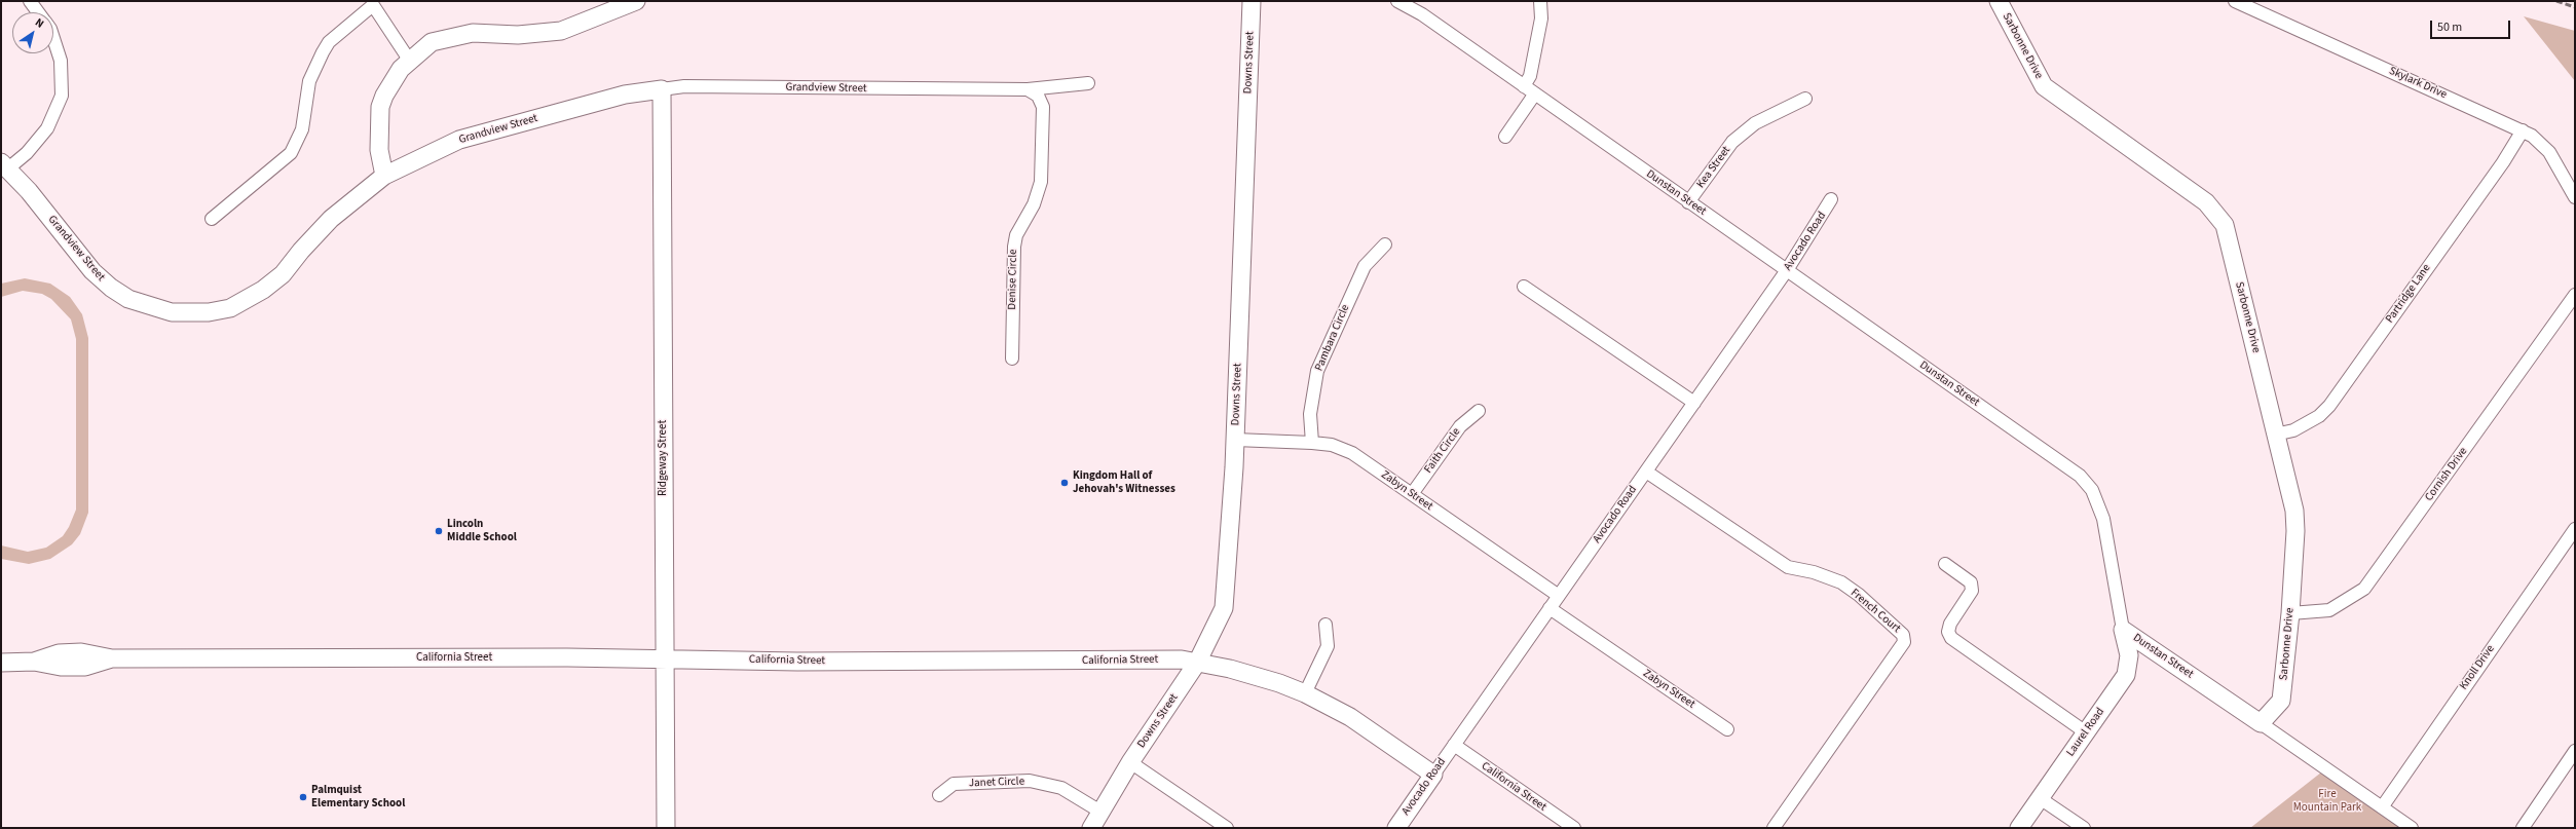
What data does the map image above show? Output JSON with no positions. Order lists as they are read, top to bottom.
{
  "streets": {
    "main road": [
      "Sarbonne Drive",
      "Downs Street",
      "Grandview Street",
      "Dunstan Street",
      "Avocado Road",
      "Ridgeway Street",
      "California Street",
      "Laurel Road"
    ],
    "street": [
      "Skylark Drive",
      "Kea Street",
      "Denise Circle",
      "Partridge Lane",
      "Pambara Circle",
      "Faith Circle",
      "Cornish Drive",
      "Zabyn Street",
      "French Court",
      "Knoll Drive",
      "Janet Circle"
    ]
  },
  "crossings": [
    ["Sarbonne Drive", "Dunstan Street"],
    ["Sarbonne Drive", "Partridge Lane"],
    ["Sarbonne Drive", "Cornish Drive"],
    ["Downs Street", "Zabyn Street"],
    ["Downs Street", "California Street"],
    ["Downs Street", "Janet Circle"],
    ["Skylark Drive", "Partridge Lane"],
    ["Grandview Street", "Denise Circle"],
    ["Grandview Street", "Ridgeway Street"],
    ["Kea Street", "Dunstan Street"],
    ["Dunstan Street", "Avocado Road"],
    ["Dunstan Street", "Knoll Drive"],
    ["Dunstan Street", "Laurel Road"],
    ["Avocado Road", "Zabyn Street"],
    ["Avocado Road", "French Court"],
    ["Avocado Road", "California Street"],
    ["Pambara Circle", "Zabyn Street"],
    ["Faith Circle", "Zabyn Street"],
    ["Ridgeway Street", "California Street"]
  ],
  "parks": ["Fire Mountain Park"],
  "places": ["Kingdom Hall of Jehovah's Witnesses", "Lincoln Middle School", "Palmquist Elementary School"],
  "scale_bar": "50 m",
  "north": "top right"
}
